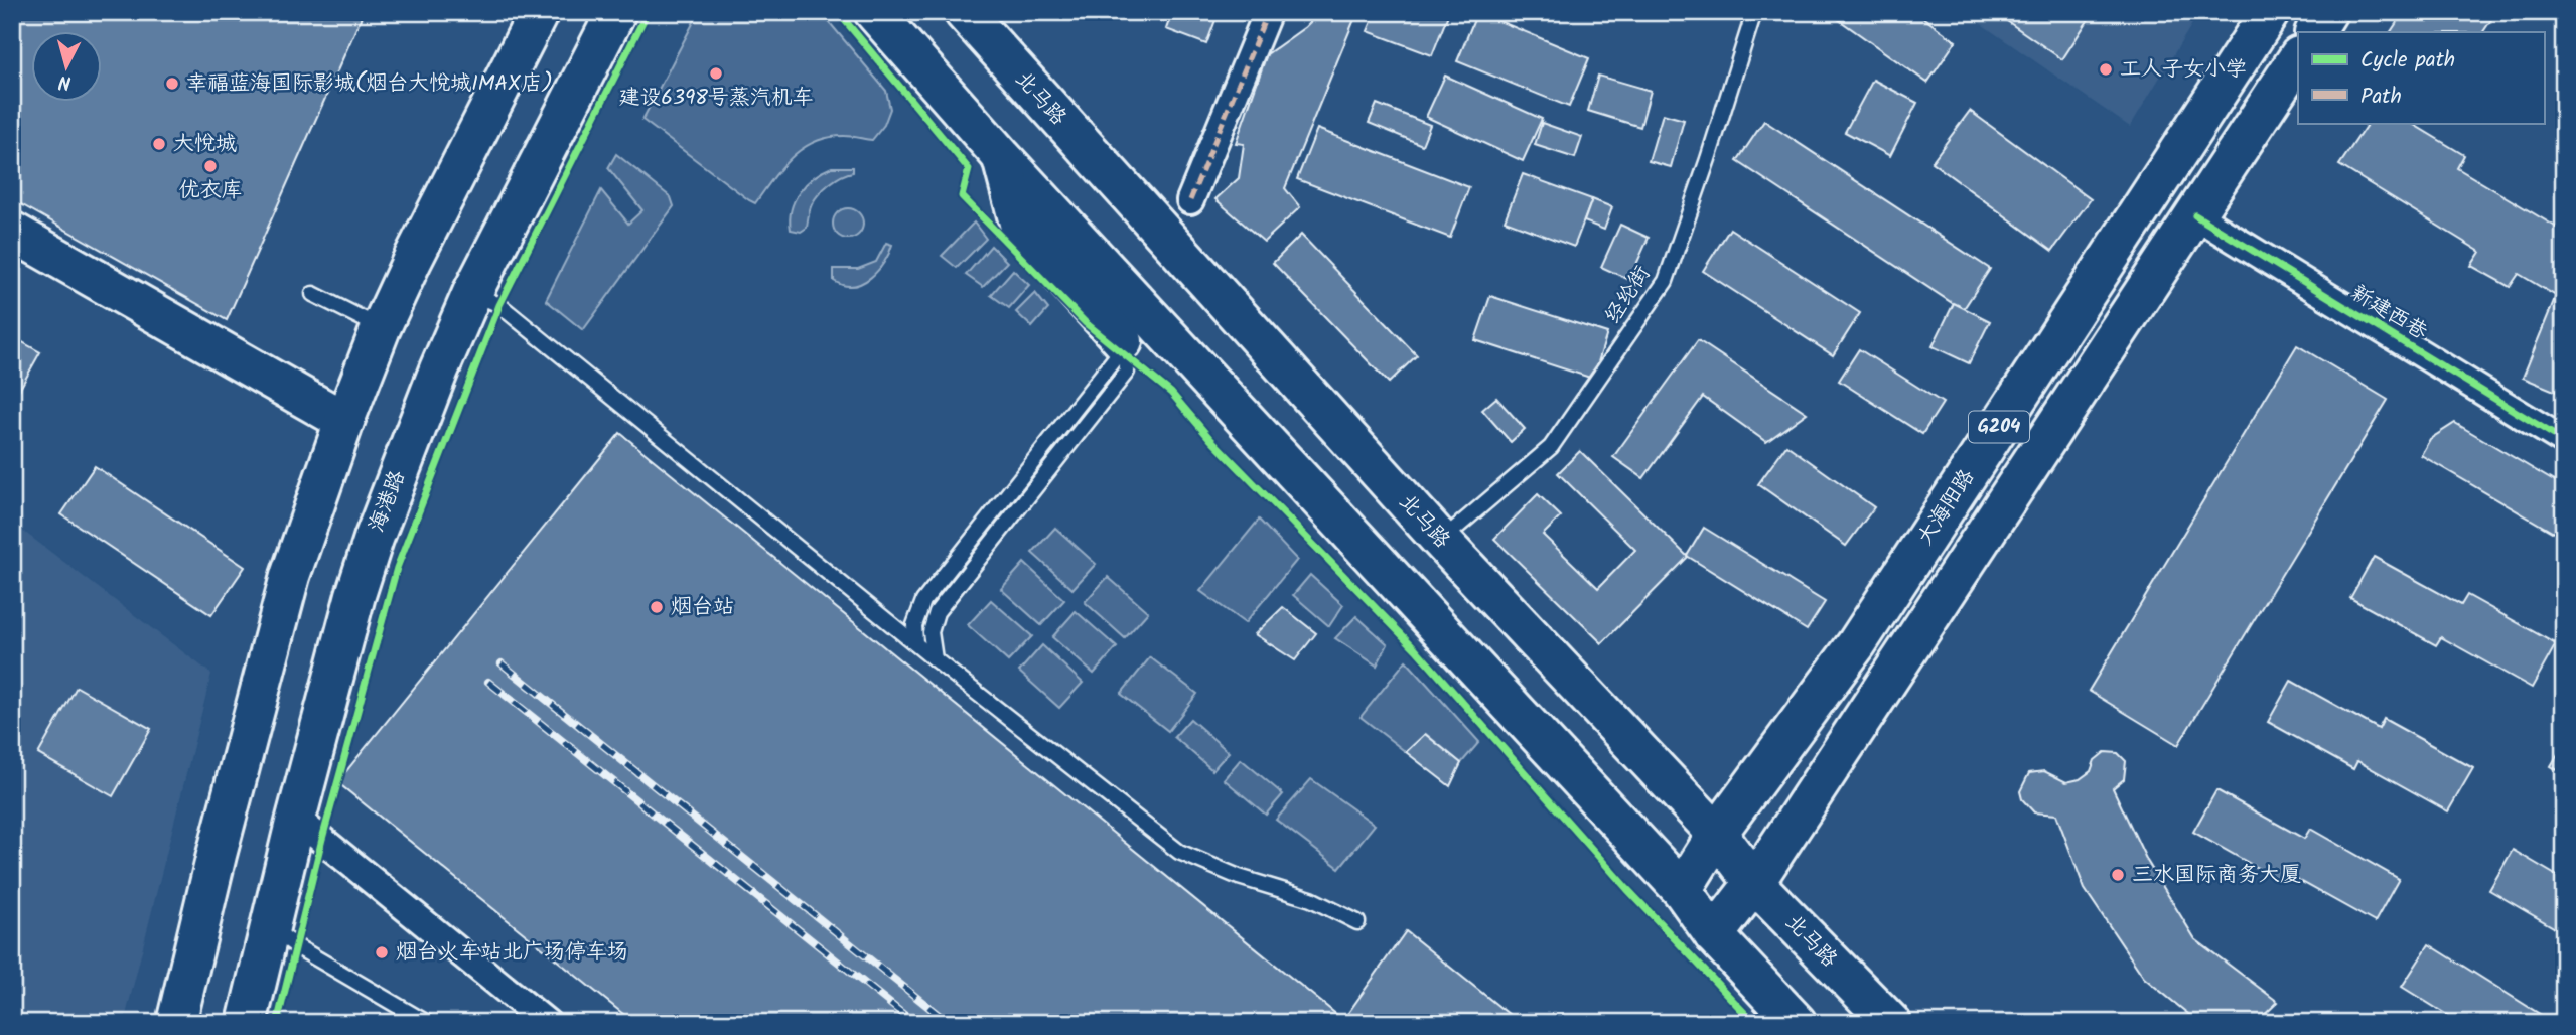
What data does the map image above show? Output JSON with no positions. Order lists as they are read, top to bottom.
{
  "streets": {
    "main road": [
      "北马路",
      "G204",
      "海港路",
      "大海阳路"
    ],
    "street": ["新建西巷"],
    "lane": ["经纶街"]
  },
  "crossings": [
    ["北马路", "经纶街"],
    ["北马路", "G204"],
    ["北马路", "大海阳路"],
    ["新建西巷", "G204"]
  ],
  "places": [
    "工人子女小学",
    "建设6398号蒸汽机车",
    "幸福蓝海国际影城(烟台大悦城IMAX店)",
    "大悦城",
    "优衣库",
    "烟台站",
    "三水国际商务大厦",
    "烟台火车站北广场停车场"
  ],
  "legend": ["Cycle path", "Path"],
  "north": "bottom"
}
